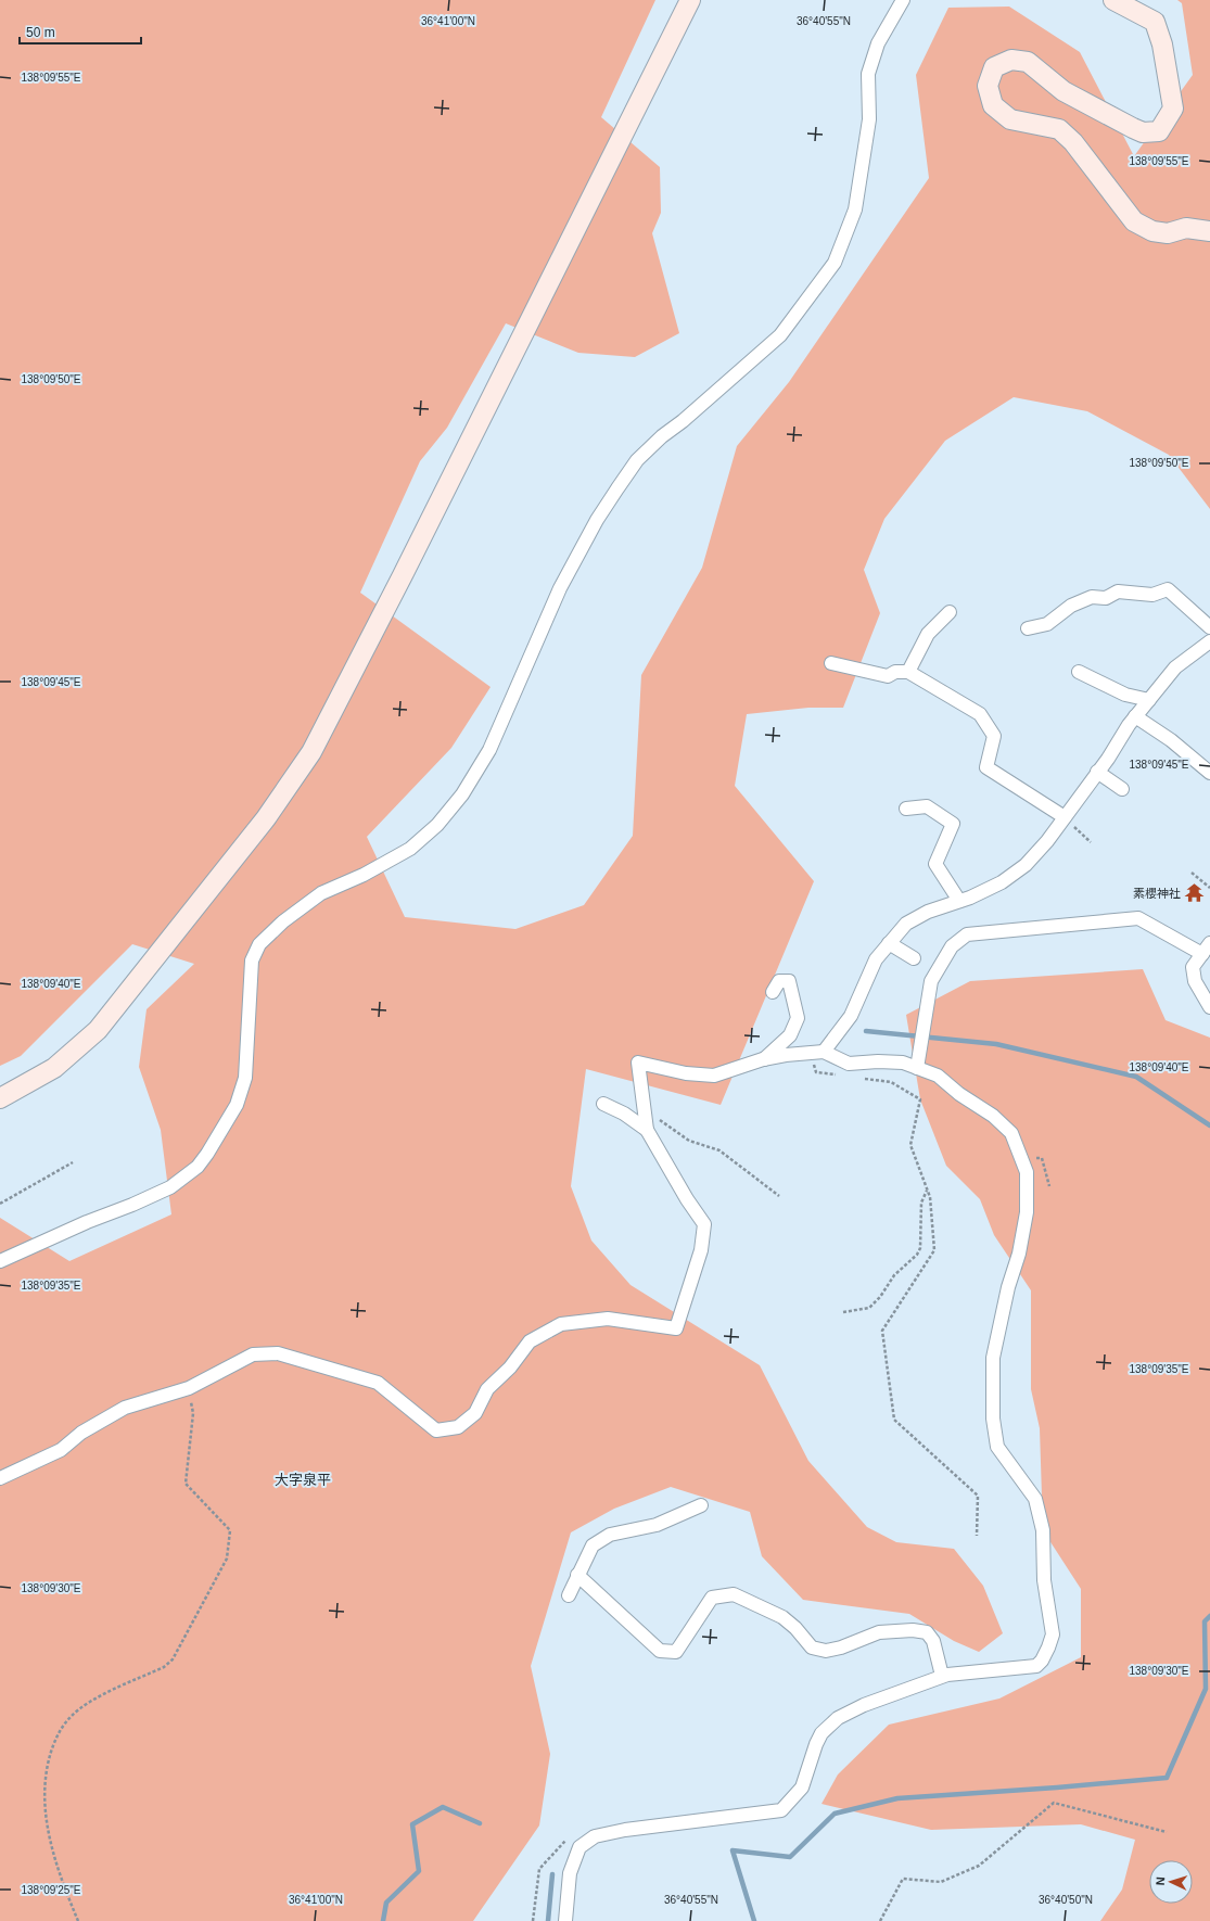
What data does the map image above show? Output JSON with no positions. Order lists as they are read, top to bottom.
{
  "districts": ["大字泉平"],
  "places": {
    "temple": ["素櫻神社"]
  },
  "scale_bar": "50 m",
  "north": "left",
  "coordinates": [
    "36°41'00\"N",
    "36°40'55\"N",
    "138°09'55\"E",
    "138°09'50\"E",
    "138°09'45\"E",
    "138°09'40\"E",
    "138°09'35\"E",
    "138°09'30\"E",
    "138°09'25\"E",
    "36°40'50\"N"
  ]
}
